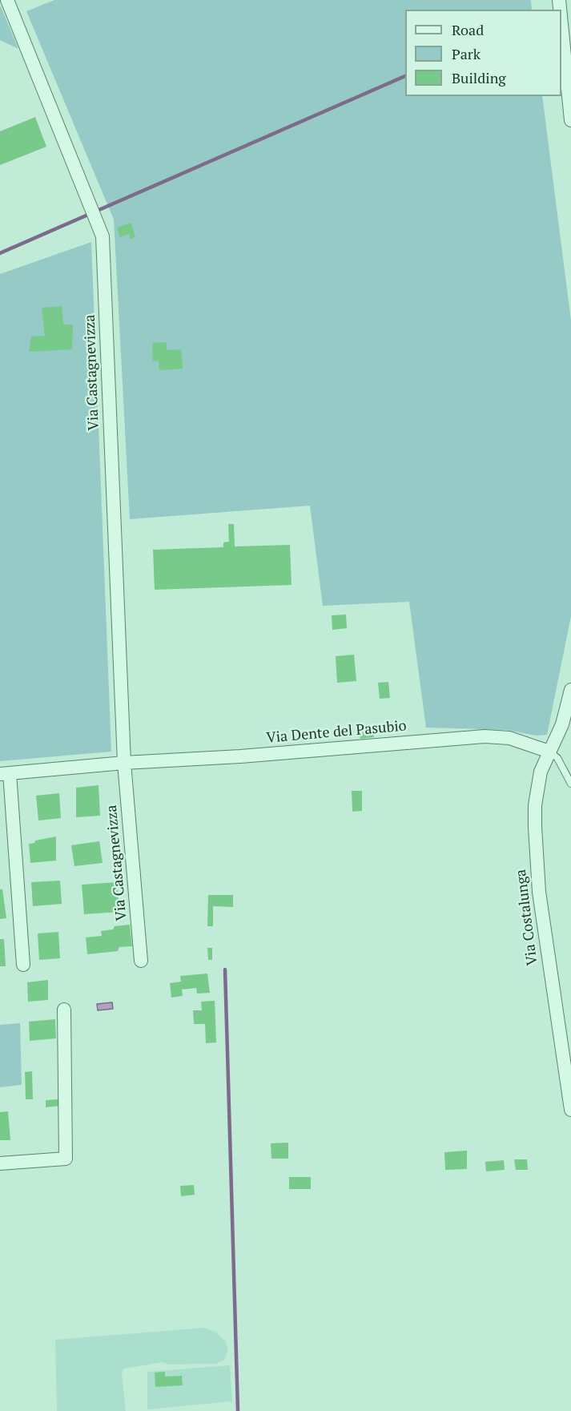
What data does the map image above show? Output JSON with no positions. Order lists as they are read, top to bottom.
{
  "streets": {
    "street": ["Via Castagnevizza", "Via Dente del Pasubio", "Via Costalunga"]
  },
  "crossings": [
    ["Via Castagnevizza", "Via Dente del Pasubio"],
    ["Via Dente del Pasubio", "Via Costalunga"]
  ],
  "legend": ["Road", "Park", "Building"]
}
